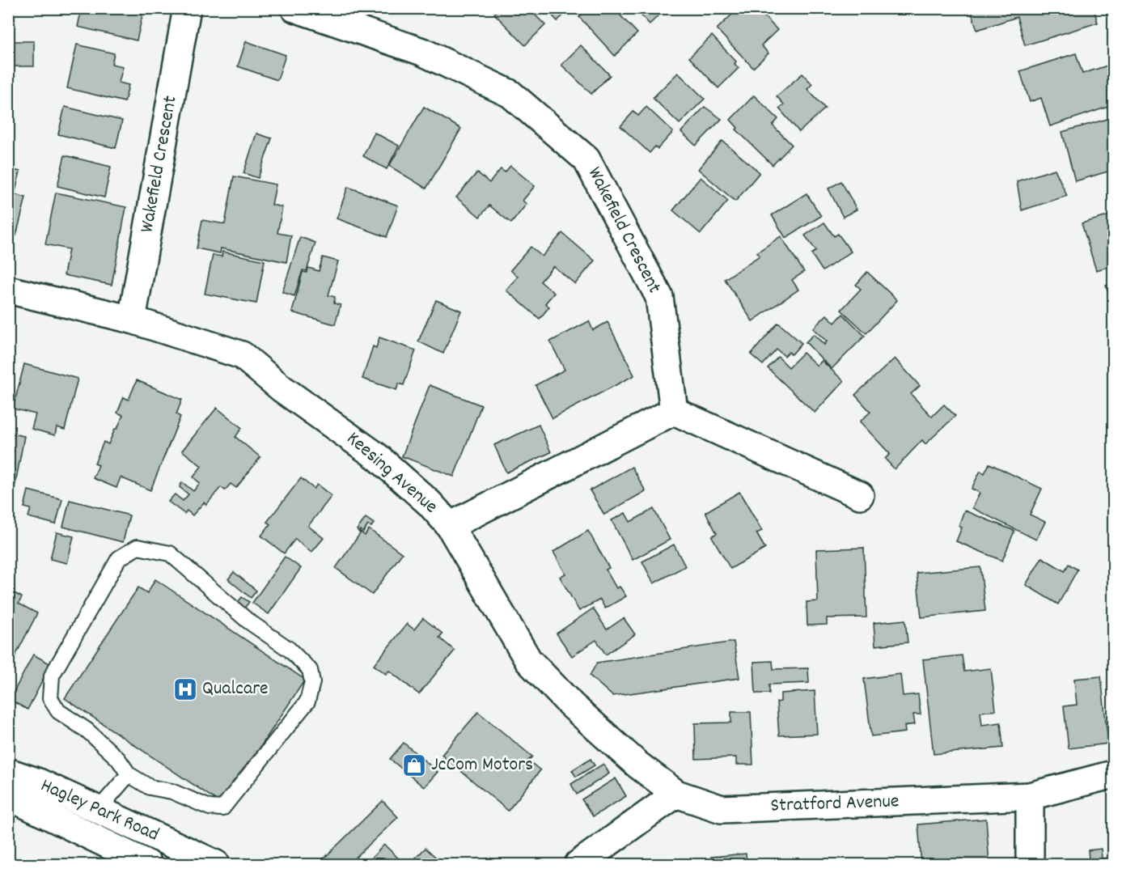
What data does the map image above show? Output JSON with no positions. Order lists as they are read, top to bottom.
{
  "streets": {
    "street": [
      "Wakefield Crescent",
      "Keesing Avenue",
      "Stratford Avenue",
      "Hagley Park Road"
    ]
  },
  "crossings": [
    ["Wakefield Crescent", "Keesing Avenue"],
    ["Keesing Avenue", "Stratford Avenue"]
  ],
  "places": {
    "hospital": ["Qualcare"],
    "shop": ["JcCom Motors"]
  }
}
